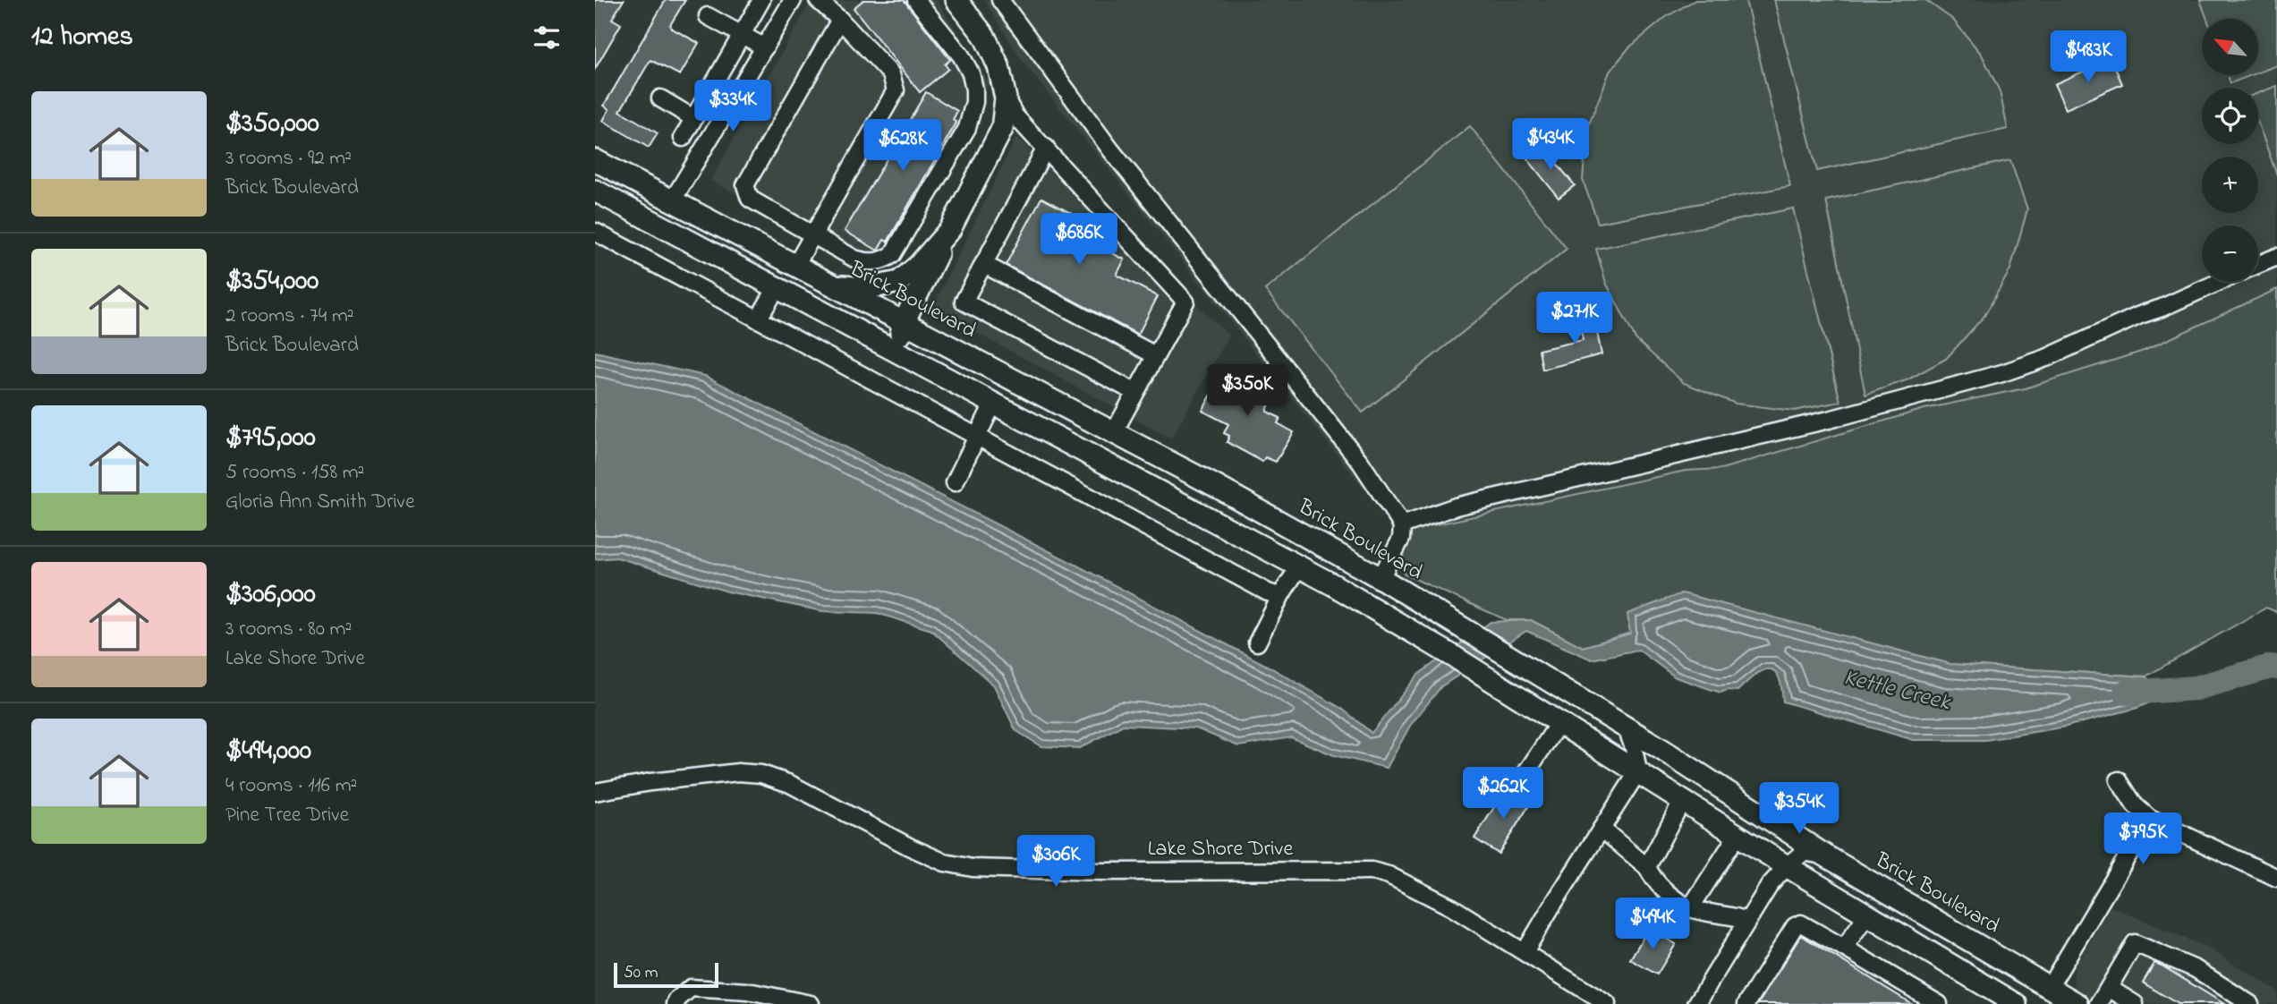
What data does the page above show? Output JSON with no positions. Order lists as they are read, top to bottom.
{
  "streets": {
    "main road": ["Brick Boulevard"],
    "street": ["Lake Shore Drive"]
  },
  "water": ["Kettle Creek"],
  "scale_bar": "50 m",
  "north": "top left",
  "page": {
    "heading": "12 homes",
    "map_buttons": ["+", "−"],
    "price": [
      "$483K",
      "$334K",
      "$434K",
      "$628K",
      "$686K",
      "$271K",
      "$350K",
      "$262K",
      "$354K",
      "$795K",
      "$306K",
      "$494K"
    ],
    "list": [
      {
        "name": "$350,000",
        "note": "3 rooms · 92 m² · Brick Boulevard"
      },
      {
        "name": "$354,000",
        "note": "2 rooms · 74 m² · Brick Boulevard"
      },
      {
        "name": "$795,000",
        "note": "5 rooms · 158 m² · Gloria Ann Smith Drive"
      },
      {
        "name": "$306,000",
        "note": "3 rooms · 80 m² · Lake Shore Drive"
      },
      {
        "name": "$494,000",
        "note": "4 rooms · 116 m² · Pine Tree Drive"
      }
    ],
    "scale": "50 m"
  }
}
